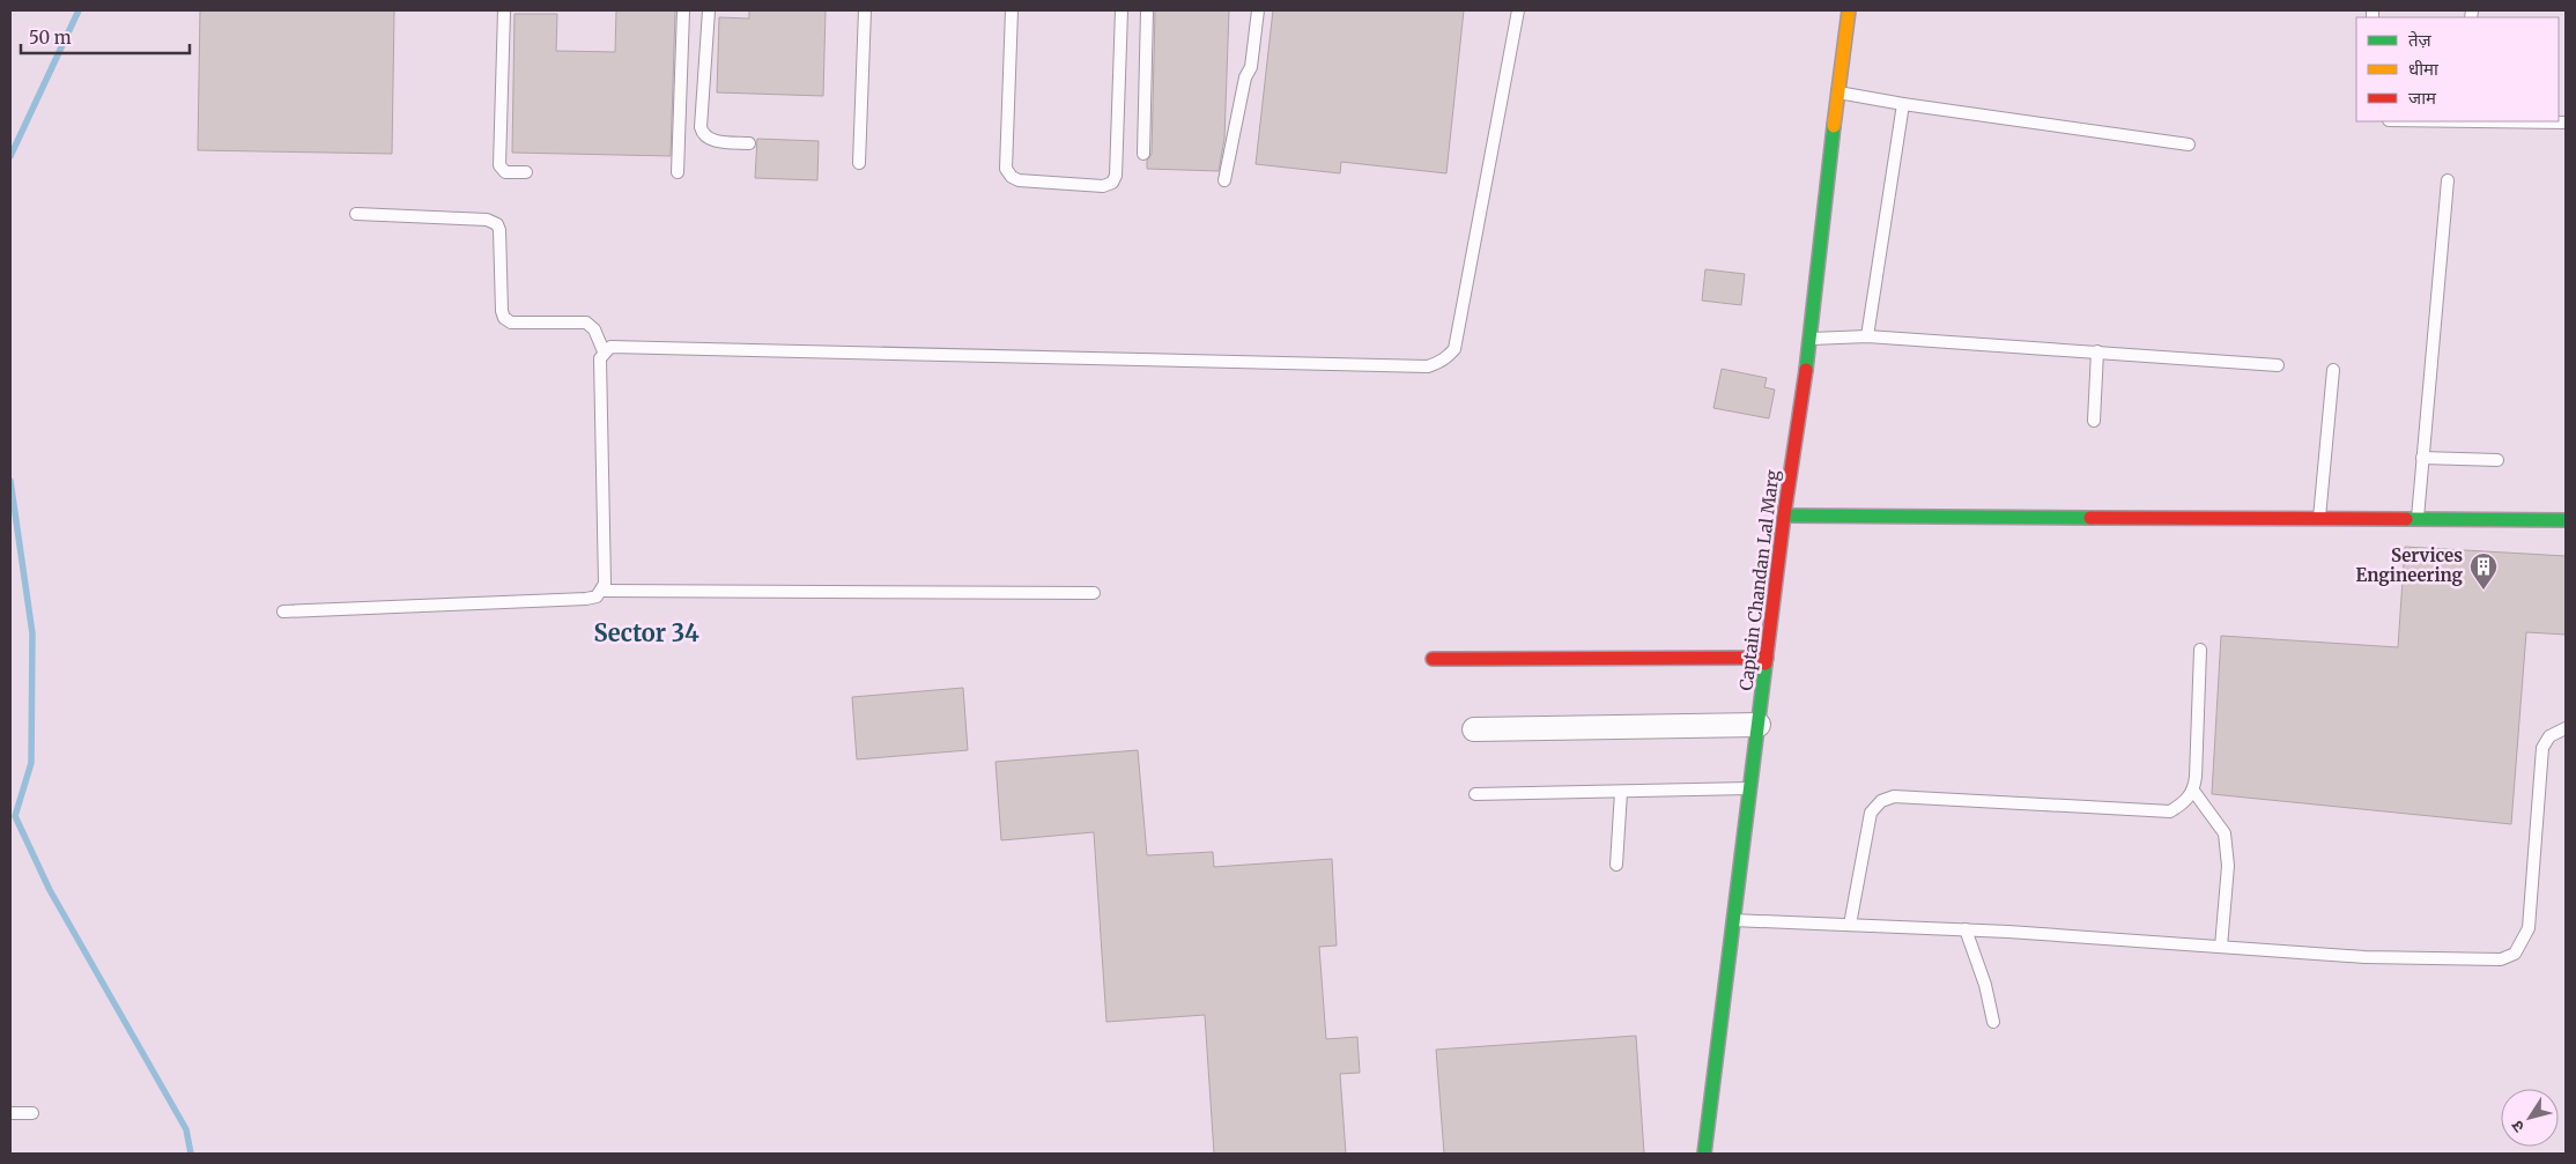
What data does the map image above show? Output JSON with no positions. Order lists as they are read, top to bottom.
{
  "streets": {
    "street": ["Captain Chandan Lal Marg"]
  },
  "districts": ["Sector 34"],
  "places": {
    "building": ["Services Engineering"]
  },
  "legend": ["तेज़", "धीमा", "जाम"],
  "scale_bar": "50 m",
  "north": "bottom left"
}
